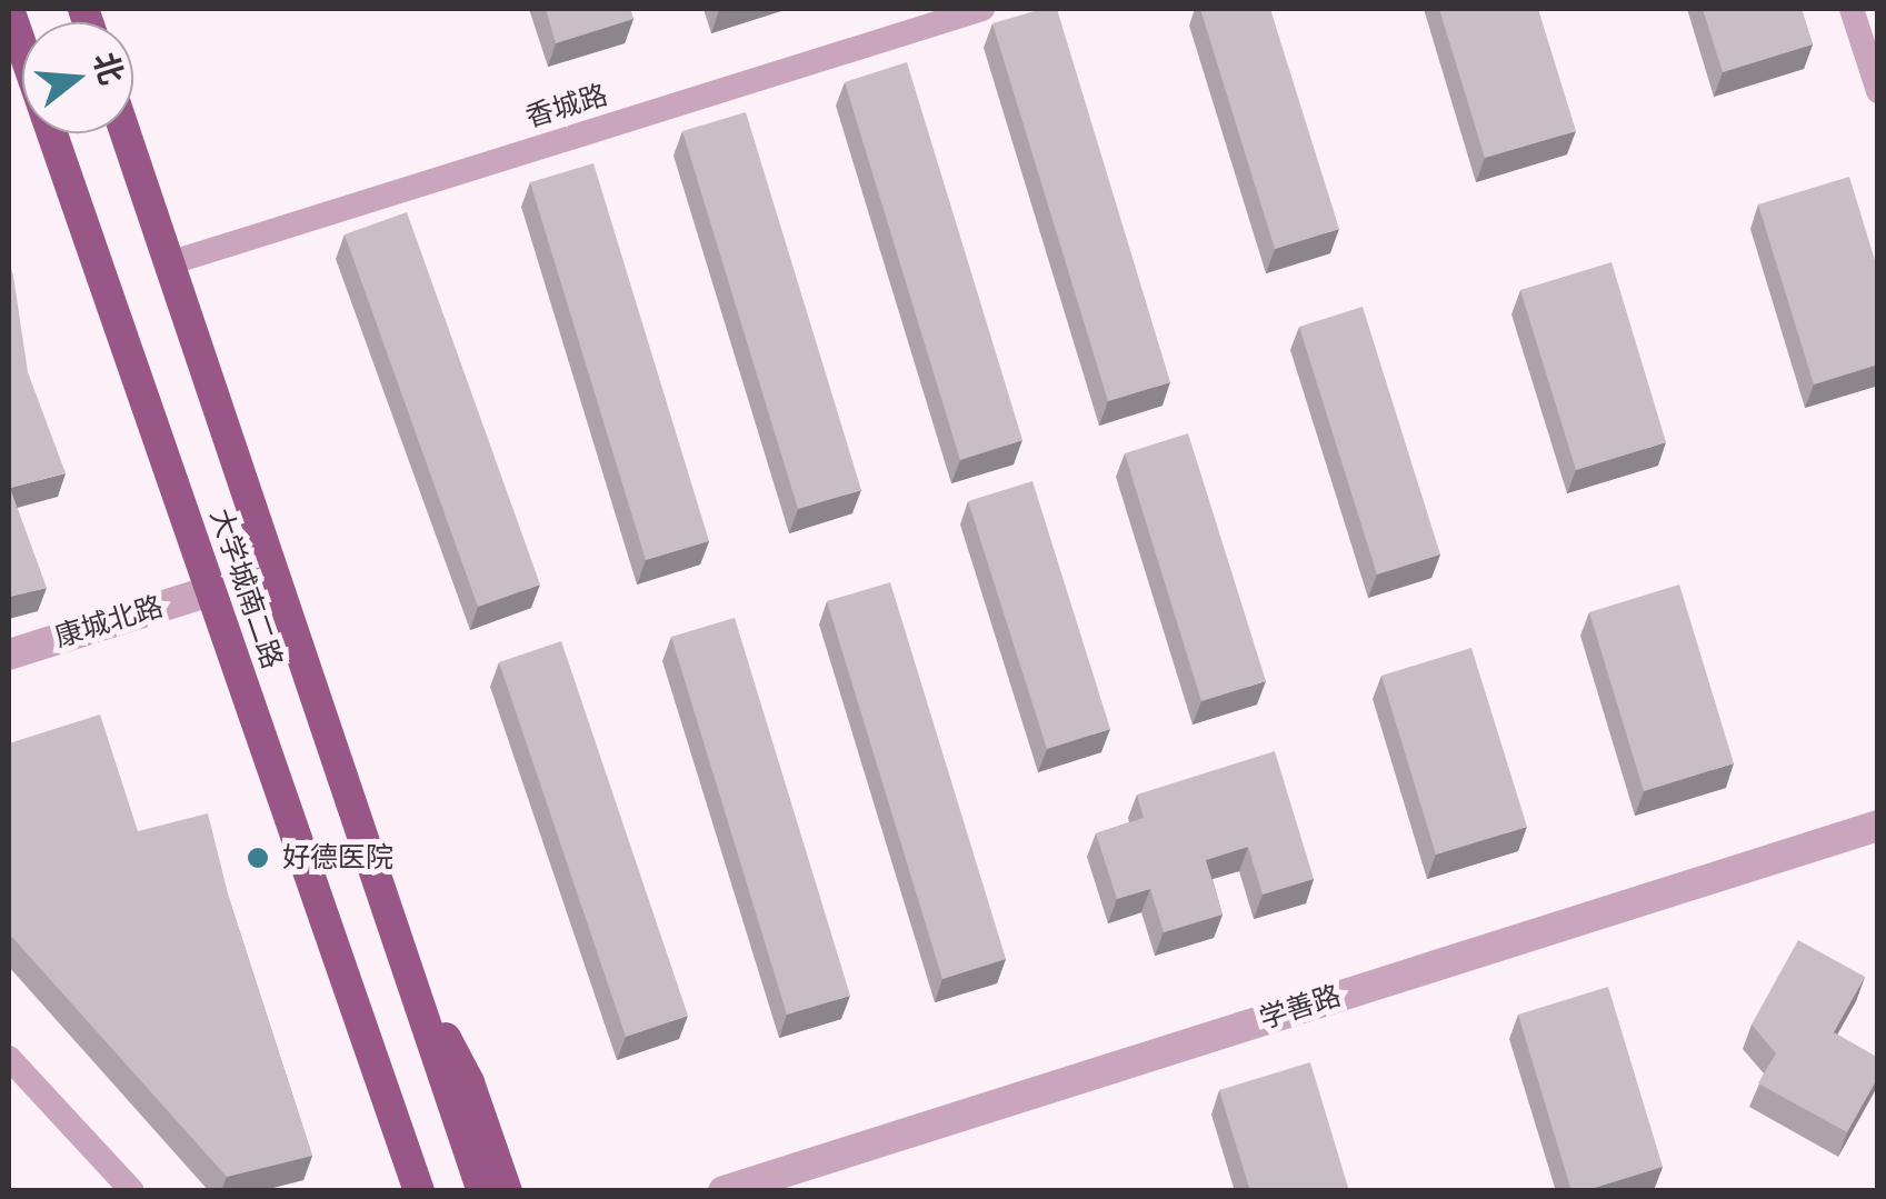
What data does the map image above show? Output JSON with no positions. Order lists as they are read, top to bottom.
{
  "streets": {
    "highway": ["大学城南二路"],
    "street": ["香城路", "康城北路", "学善路"]
  },
  "crossings": [
    ["香城路", "大学城南二路"],
    ["大学城南二路", "康城北路"]
  ],
  "places": ["好德医院"],
  "north": "right"
}
